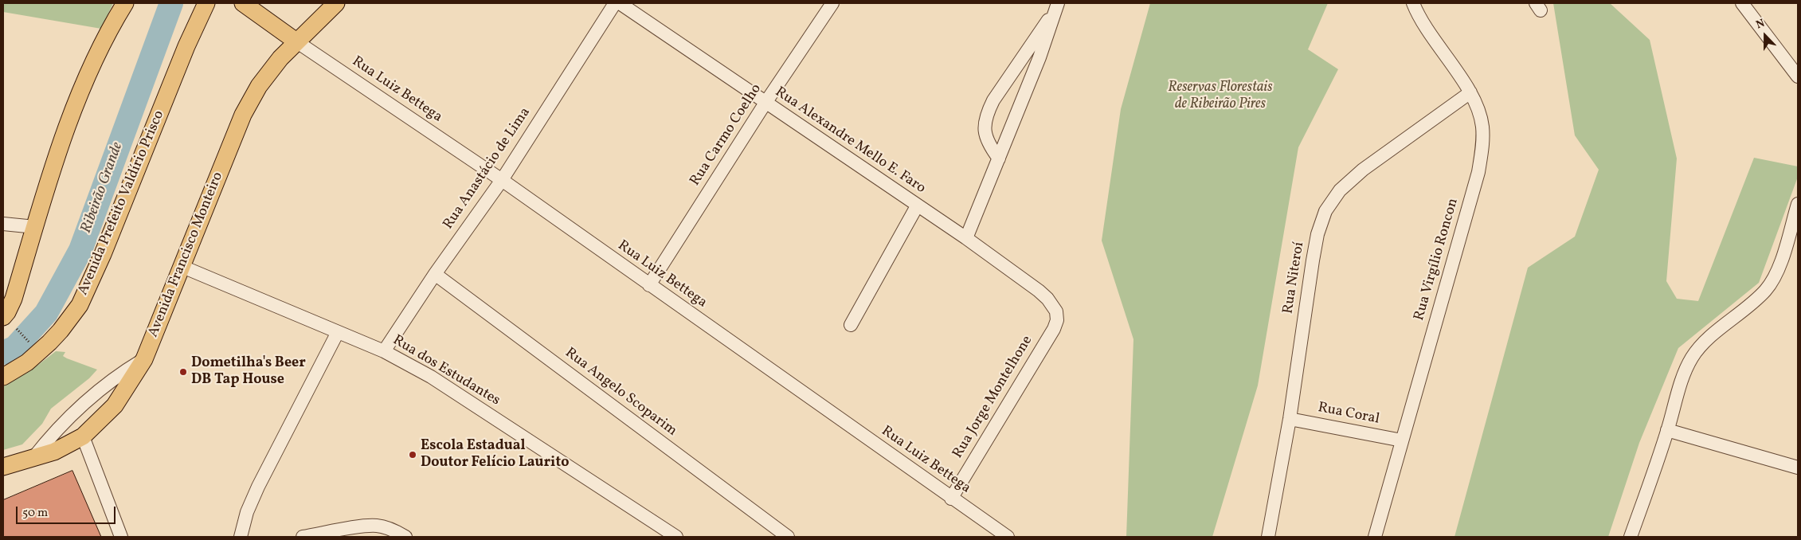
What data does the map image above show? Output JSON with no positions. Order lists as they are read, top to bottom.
{
  "streets": {
    "main road": ["Avenida Prefeito Valdírio Prisco", "Avenida Francisco Monteiro"],
    "street": [
      "Rua Luiz Bettega",
      "Rua Carmo Coelho",
      "Rua Alexandre Mello E. Faro",
      "Rua Anastácio de Lima",
      "Rua Virgílio Roncon",
      "Rua Niteroí",
      "Rua dos Estudantes",
      "Rua Angelo Scoparim",
      "Rua Jorge Montelhone",
      "Rua Coral"
    ]
  },
  "crossings": [
    ["Rua Luiz Bettega", "Rua Carmo Coelho"],
    ["Rua Luiz Bettega", "Rua Anastácio de Lima"],
    ["Rua Luiz Bettega", "Avenida Francisco Monteiro"],
    ["Rua Luiz Bettega", "Rua Jorge Montelhone"],
    ["Rua Carmo Coelho", "Rua Alexandre Mello E. Faro"],
    ["Rua Alexandre Mello E. Faro", "Rua Jorge Montelhone"],
    ["Rua Anastácio de Lima", "Rua dos Estudantes"],
    ["Rua Anastácio de Lima", "Rua Angelo Scoparim"],
    ["Avenida Francisco Monteiro", "Rua dos Estudantes"],
    ["Rua Virgílio Roncon", "Rua Niteroí"],
    ["Rua Virgílio Roncon", "Rua Coral"],
    ["Rua Niteroí", "Rua Coral"]
  ],
  "water": ["Ribeirão Grande"],
  "parks": ["Reservas Florestais de Ribeirão Pires"],
  "places": ["Dometilha's Beer DB Tap House", "Escola Estadual Doutor Felício Laurito"],
  "scale_bar": "50 m",
  "north": "top"
}
